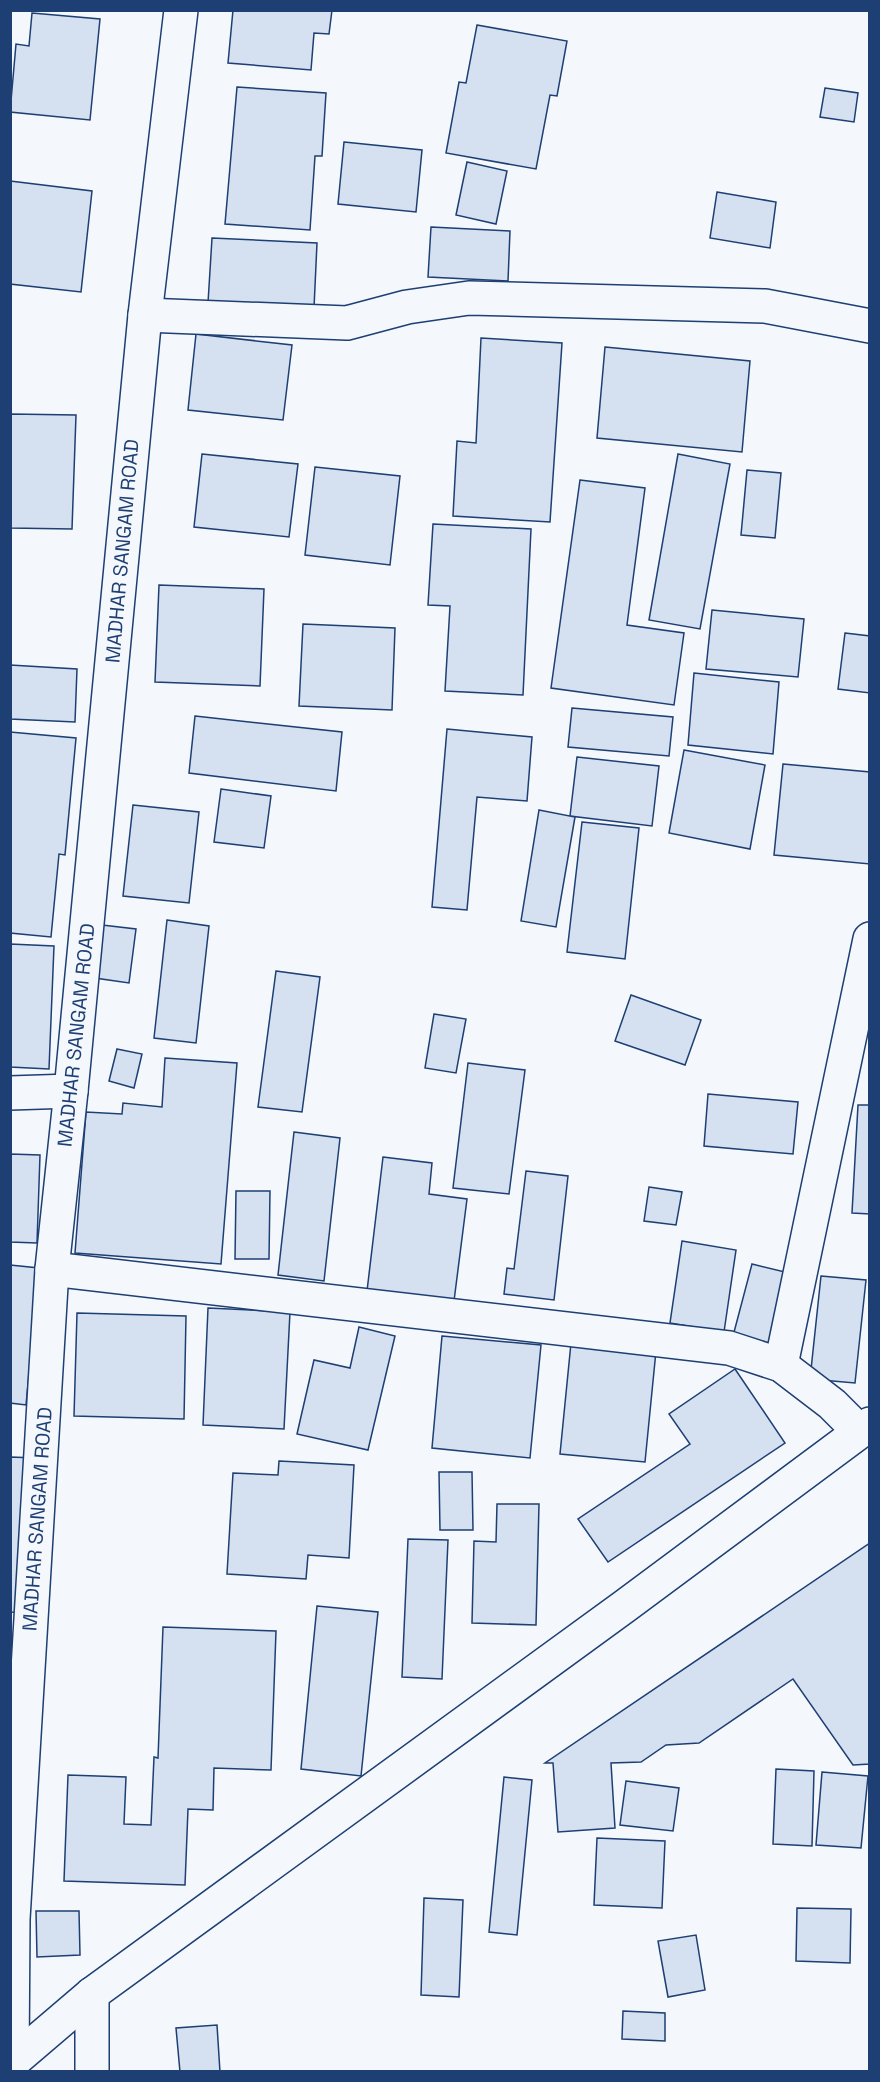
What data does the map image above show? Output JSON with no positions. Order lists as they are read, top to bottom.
{
  "streets": {
    "street": ["MADHAR SANGAM ROAD"]
  }
}
